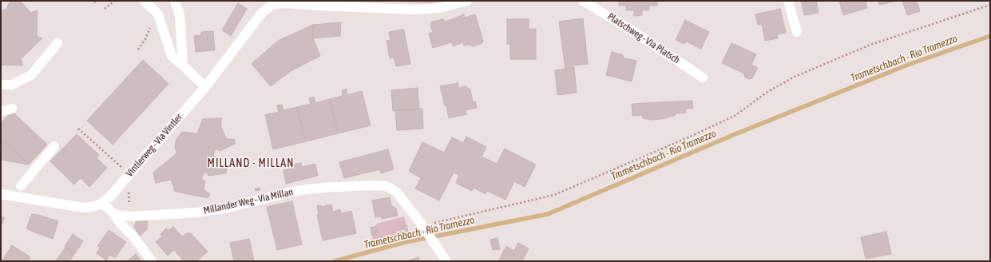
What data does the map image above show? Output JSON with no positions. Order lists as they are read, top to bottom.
{
  "streets": {
    "street": ["Platschweg - Via Platsch", "Vintlerweg - Via Vintler", "Millander Weg - Via Millan"]
  },
  "districts": ["MILLAND - MILLAN"],
  "water": ["Trametschbach - Rio Tramezzo"]
}
